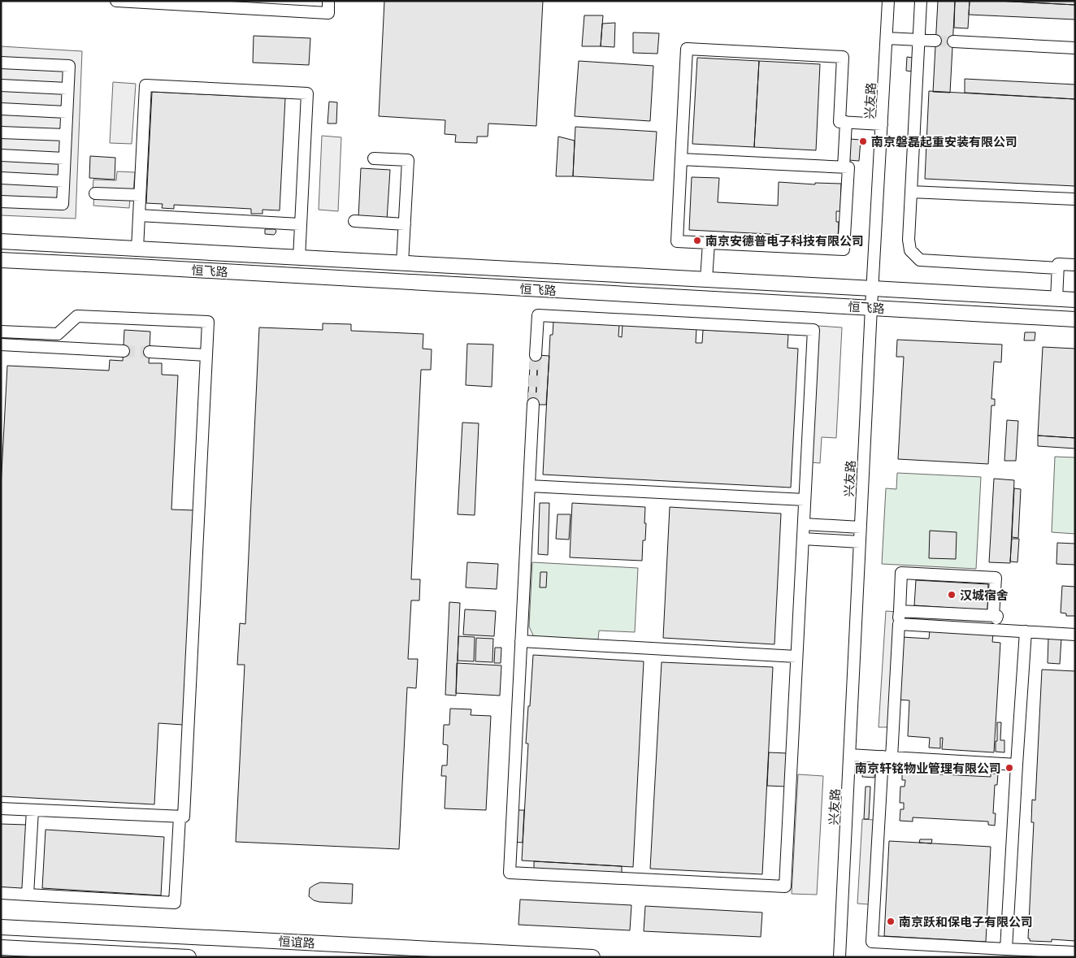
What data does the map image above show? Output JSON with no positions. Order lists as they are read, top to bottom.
{
  "streets": {
    "main road": ["恒飞路", "恒谊路"],
    "street": ["兴友路"]
  },
  "crossings": [
    ["兴友路", "恒飞路"]
  ],
  "places": [
    "南京磐磊起重安装有限公司",
    "南京安德普电子科技有限公司",
    "汉城宿舍",
    "南京轩铭物业管理有限公司",
    "南京跃和保电子有限公司"
  ]
}
